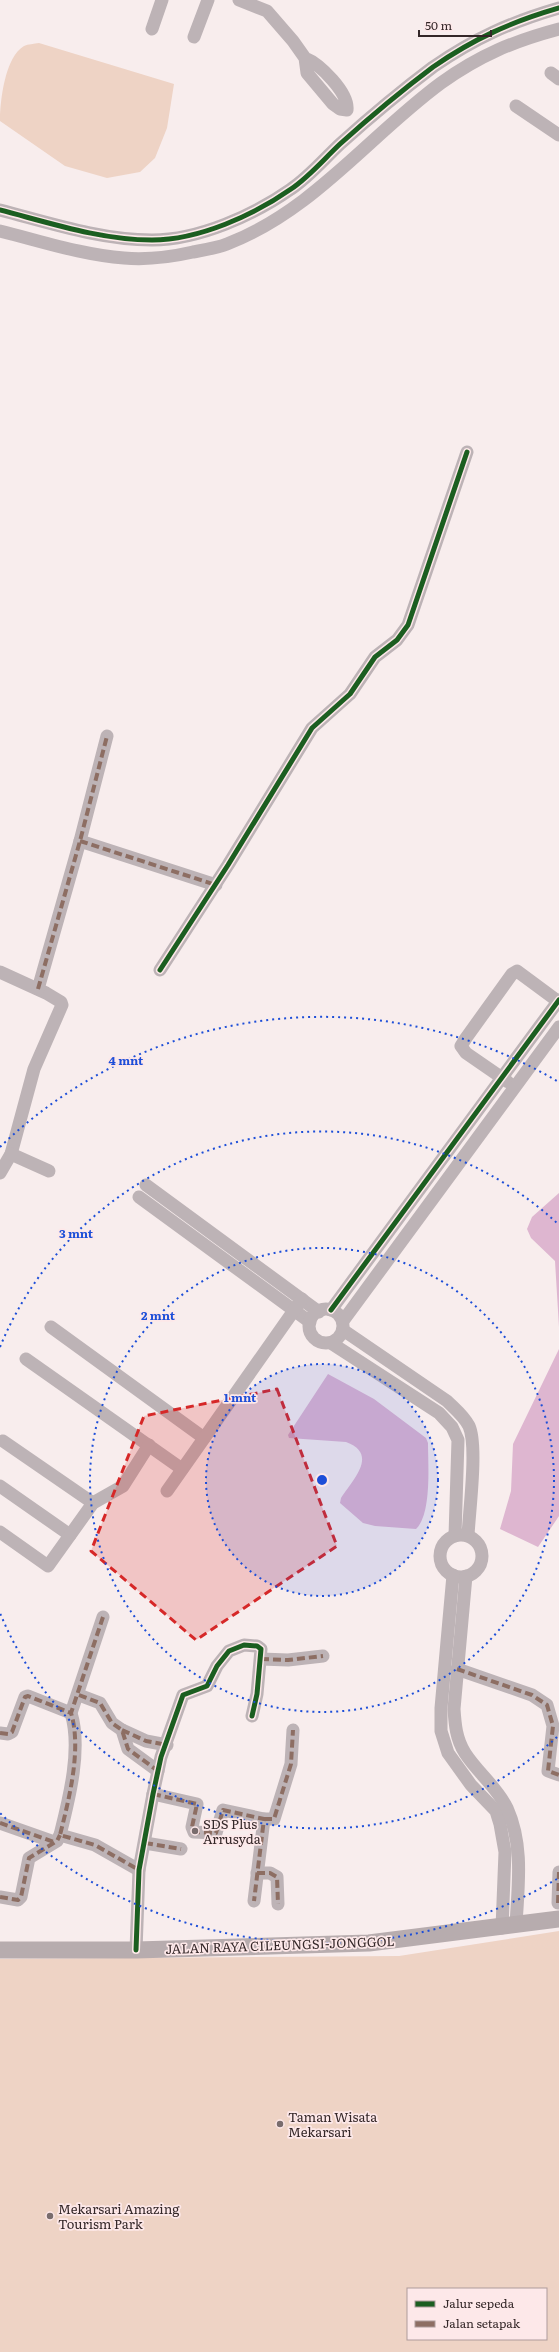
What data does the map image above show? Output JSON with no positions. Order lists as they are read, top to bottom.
{
  "streets": {
    "main road": ["JALAN RAYA CILEUNGSI-JONGGOL"]
  },
  "places": ["SDS Plus Arrusyda", "Taman Wisata Mekarsari", "Mekarsari Amazing Tourism Park"],
  "legend": ["Jalur sepeda", "Jalan setapak"],
  "scale_bar": "50 m",
  "rings": [
    "4 mnt",
    "3 mnt",
    "2 mnt",
    "1 mnt"
  ]
}
